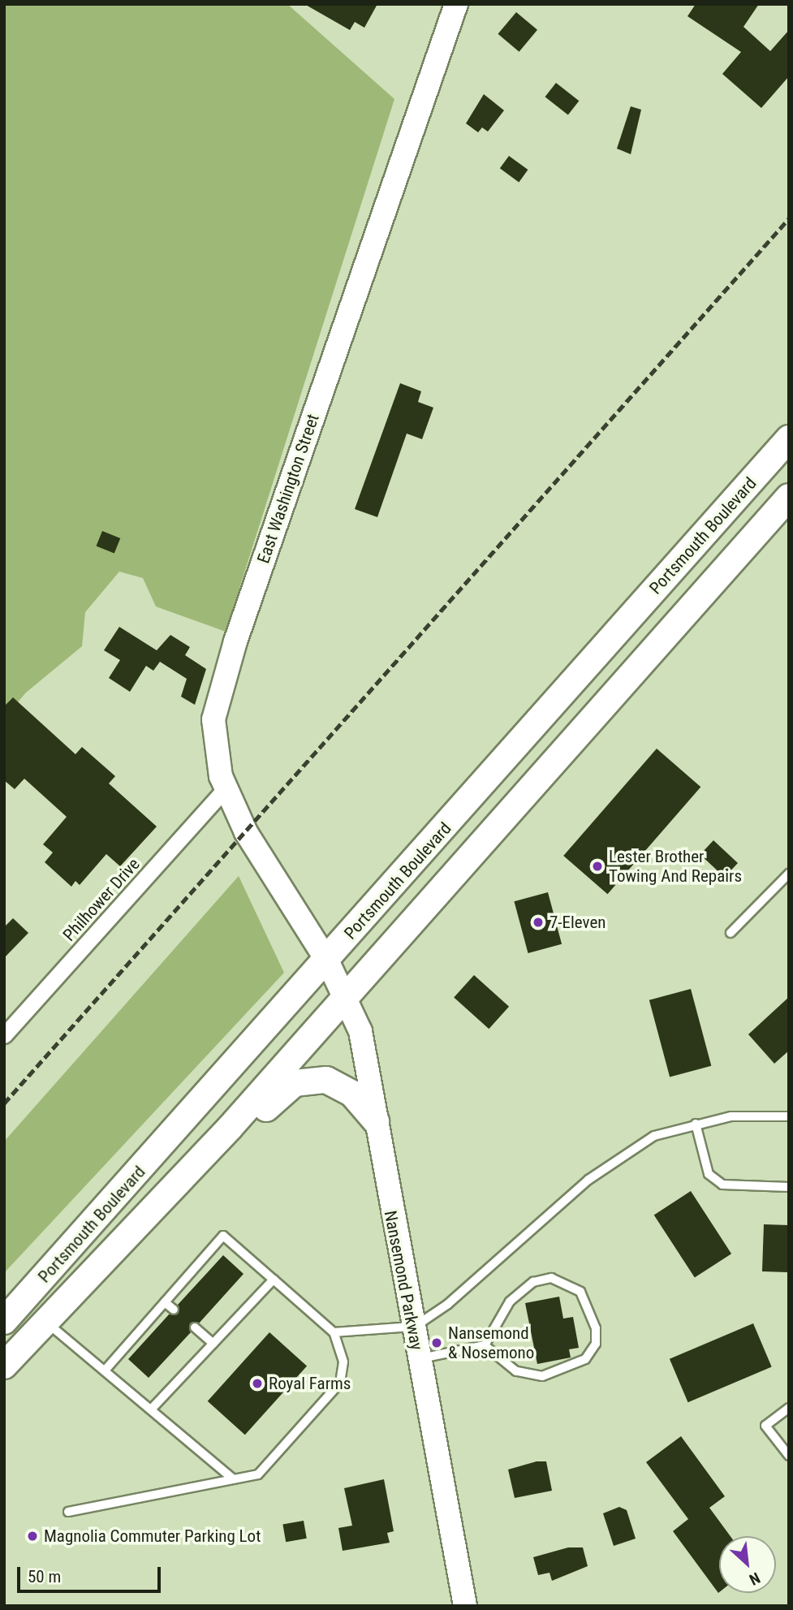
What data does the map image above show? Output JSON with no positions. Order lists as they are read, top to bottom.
{
  "streets": {
    "main road": ["East Washington Street", "Portsmouth Boulevard", "Nansemond Parkway"],
    "street": ["Philhower Drive"]
  },
  "crossings": [
    ["East Washington Street", "Portsmouth Boulevard"],
    ["East Washington Street", "Philhower Drive"],
    ["East Washington Street", "Nansemond Parkway"],
    ["Portsmouth Boulevard", "Nansemond Parkway"]
  ],
  "places": [
    "Lester Brother Towing And Repairs",
    "7-Eleven",
    "Nansemond & Nosemono",
    "Royal Farms",
    "Magnolia Commuter Parking Lot"
  ],
  "scale_bar": "50 m",
  "north": "bottom right"
}
